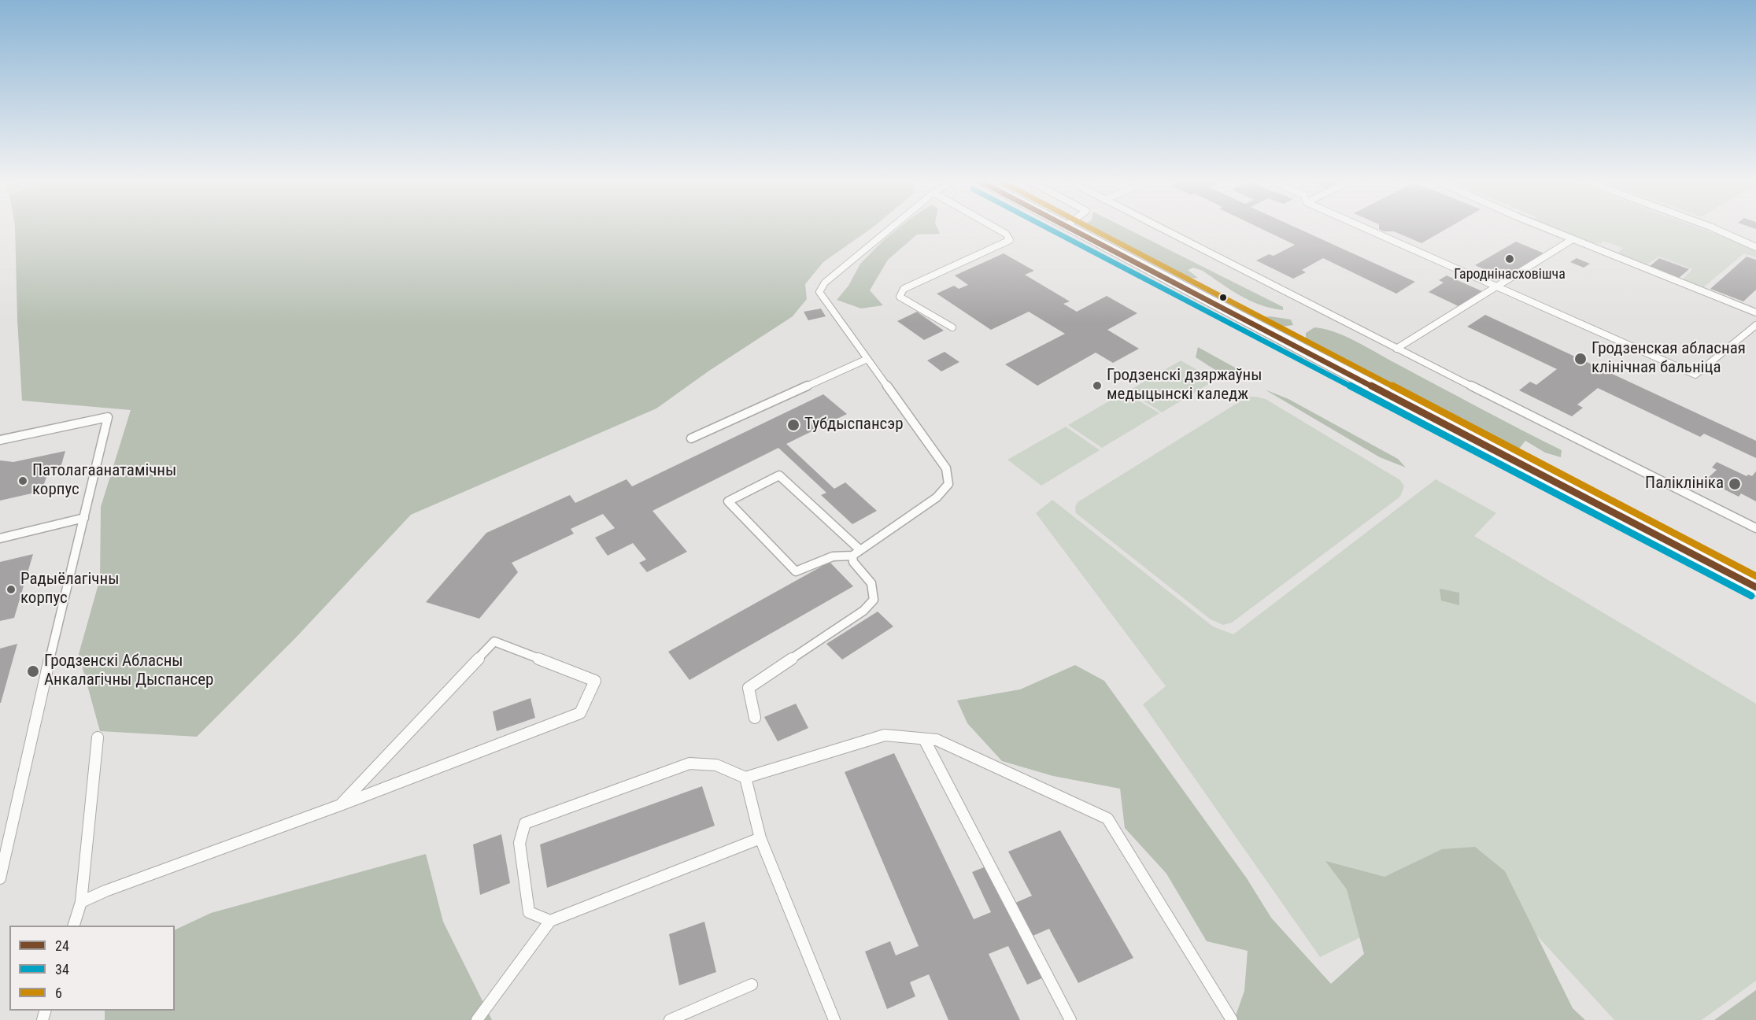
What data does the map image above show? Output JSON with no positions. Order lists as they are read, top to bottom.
{
  "places": [
    "Гароднінасховішча",
    "Гродзенская абласная клінічная бальніца",
    "Гродзенскі дзяржаўны медыцынскі каледж",
    "Тубдыспансэр",
    "Патолагаанатамічны корпус",
    "Паліклініка",
    "Радыёлагічны корпус",
    "Гродзенскі Абласны Анкалагічны Дыспансер"
  ],
  "lines": ["transit line 24", "transit line 34", "transit line 6"],
  "legend": ["24", "34", "6"]
}
